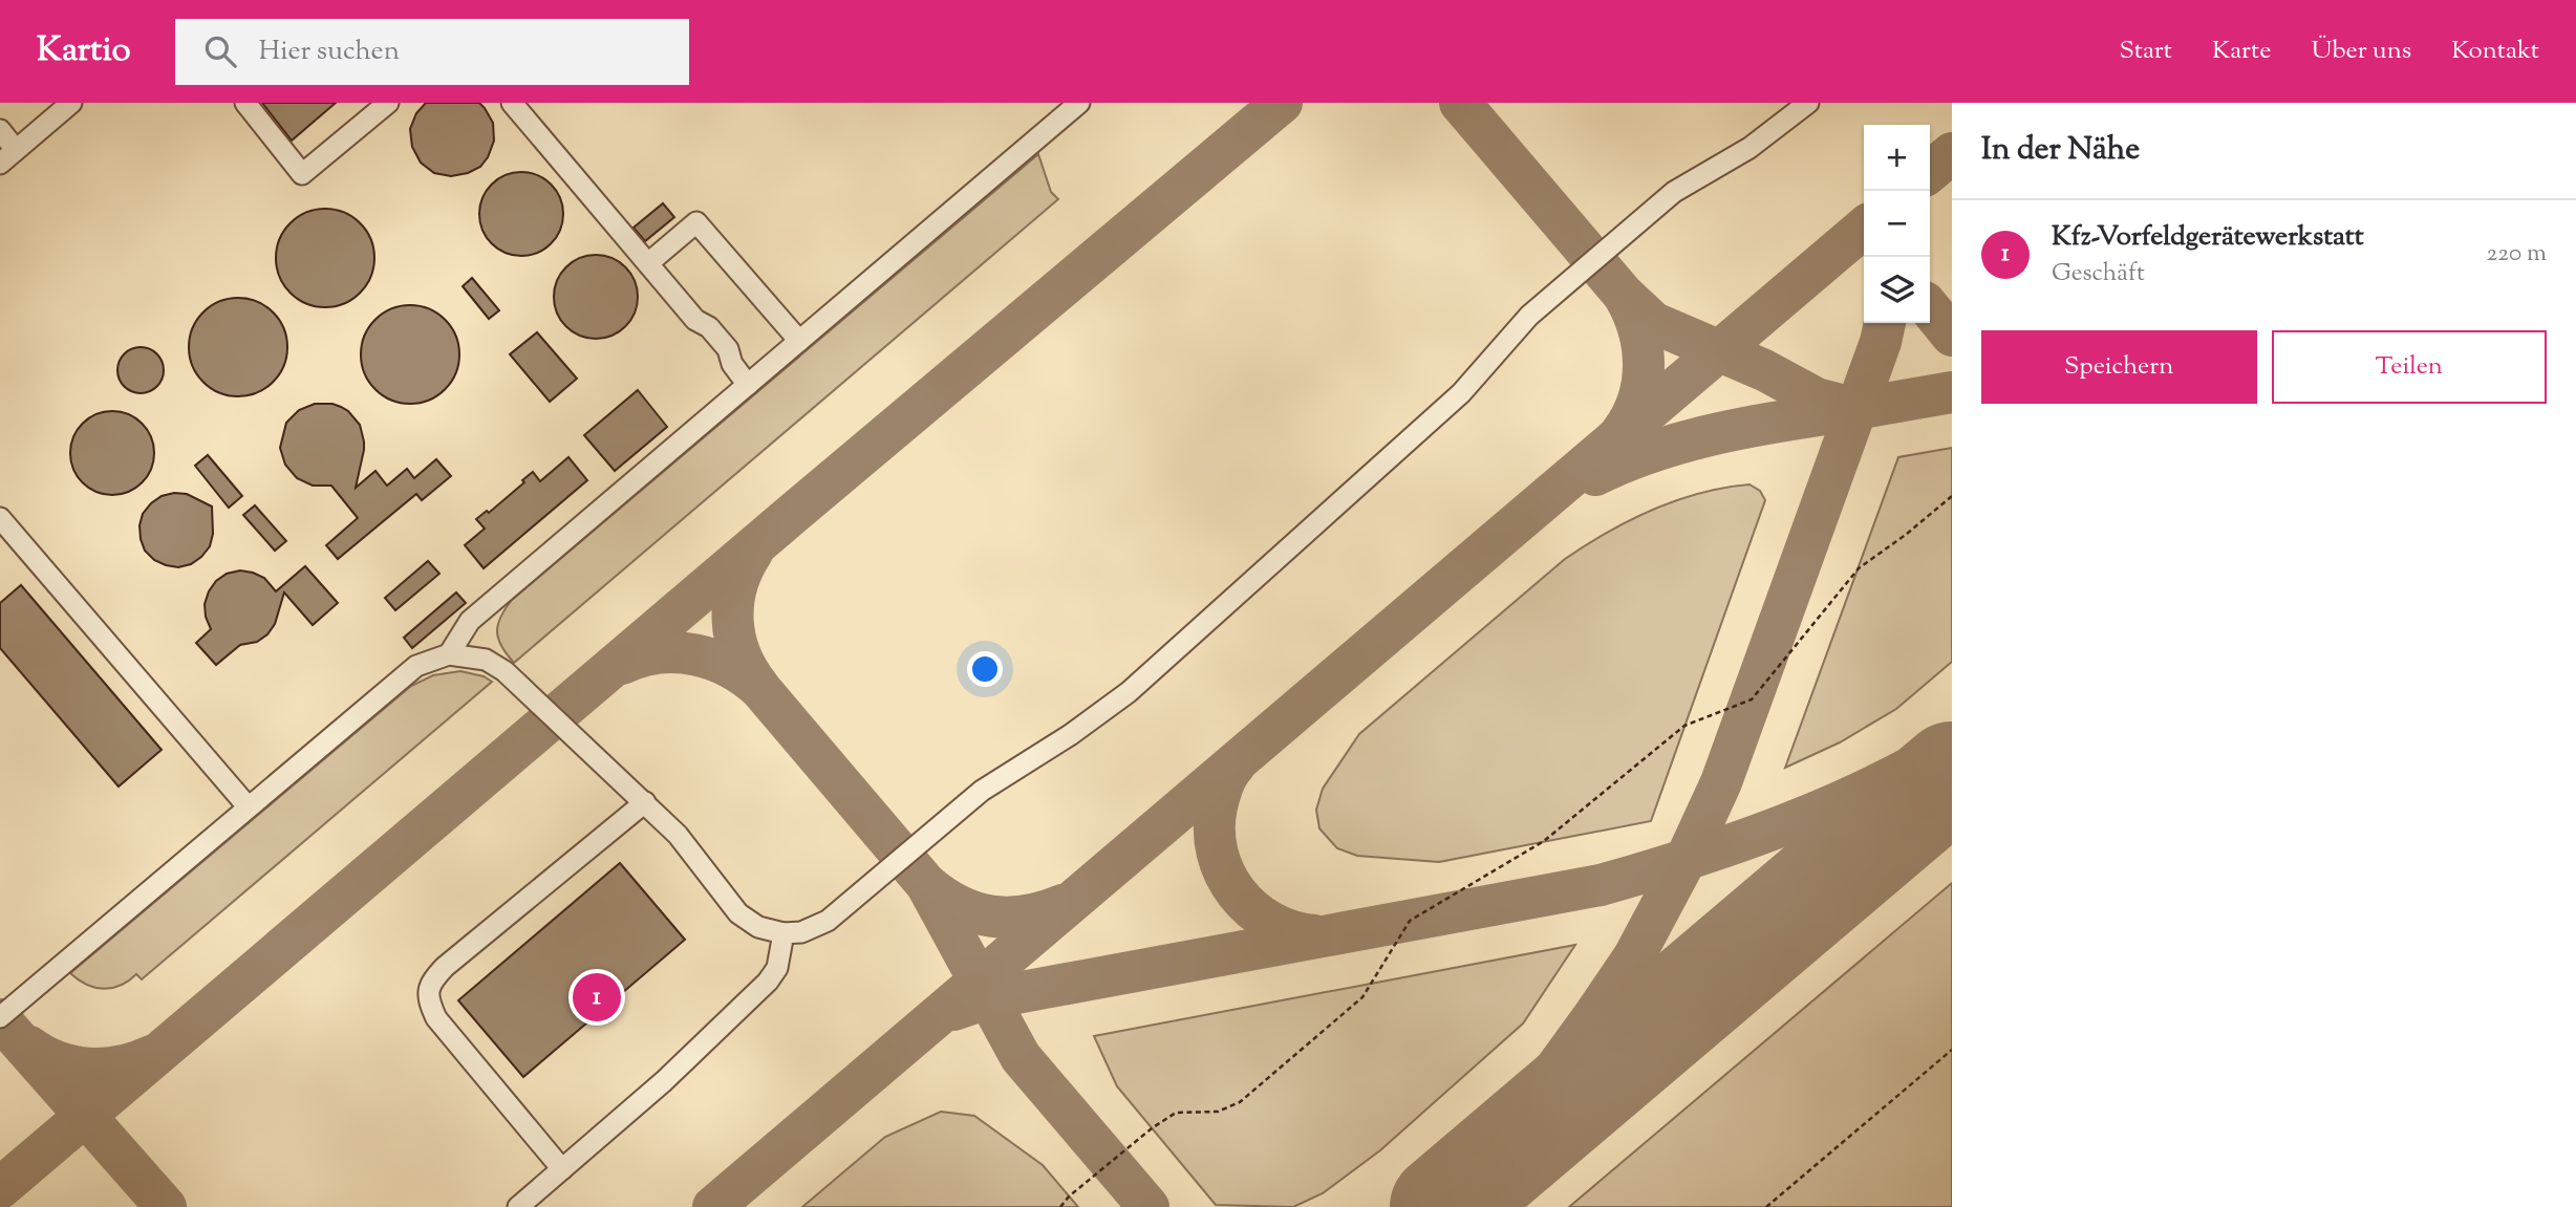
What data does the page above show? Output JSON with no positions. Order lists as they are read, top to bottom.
{
  "page": {
    "header": "Kartio",
    "search": "Hier suchen",
    "nav": [
      "Start",
      "Karte",
      "Über uns",
      "Kontakt"
    ],
    "heading": "In der Nähe",
    "map_buttons": ["+", "−"],
    "list": [
      {
        "mark": "1",
        "name": "Kfz-Vorfeldgerätewerkstatt",
        "note": "Geschäft",
        "value": "220 m"
      }
    ],
    "buttons": ["Speichern", "Teilen"],
    "pins": "1"
  }
}
